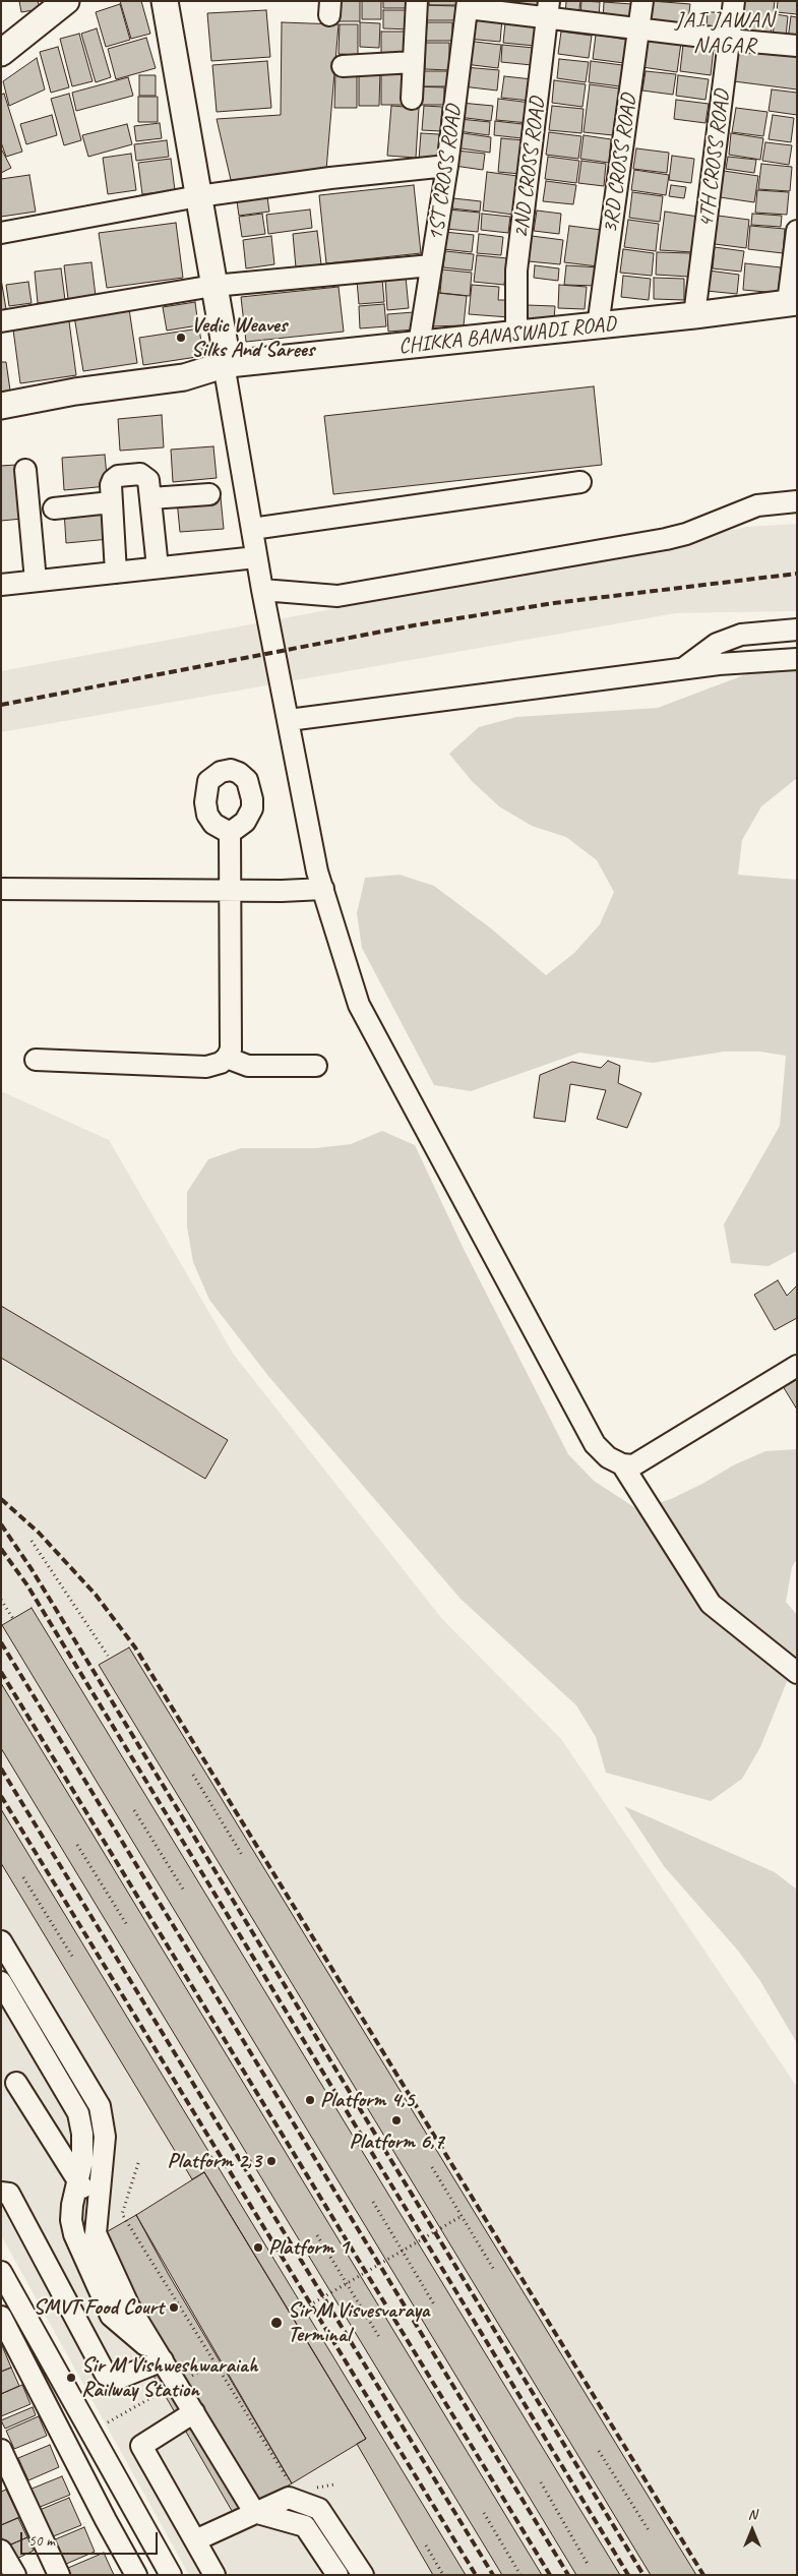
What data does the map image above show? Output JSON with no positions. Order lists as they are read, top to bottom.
{
  "streets": {
    "main road": ["CHIKKA BANASWADI ROAD"],
    "street": [
      "4TH CROSS ROAD",
      "3RD CROSS ROAD",
      "2ND CROSS ROAD",
      "1ST CROSS ROAD"
    ]
  },
  "crossings": [
    ["4TH CROSS ROAD", "CHIKKA BANASWADI ROAD"],
    ["3RD CROSS ROAD", "CHIKKA BANASWADI ROAD"],
    ["2ND CROSS ROAD", "CHIKKA BANASWADI ROAD"],
    ["1ST CROSS ROAD", "CHIKKA BANASWADI ROAD"]
  ],
  "districts": ["JAI JAWAN NAGAR"],
  "places": [
    "Vedic Weaves Silks And Sarees",
    "Platform 4,5",
    "Platform 6,7",
    "Platform 2,3",
    "Platform 1",
    "SMVT Food Court",
    "Sir M Visvesvaraya Terminal",
    "Sir M Vishweshwaraiah Railway Station"
  ],
  "scale_bar": "50 m",
  "north": "top"
}
